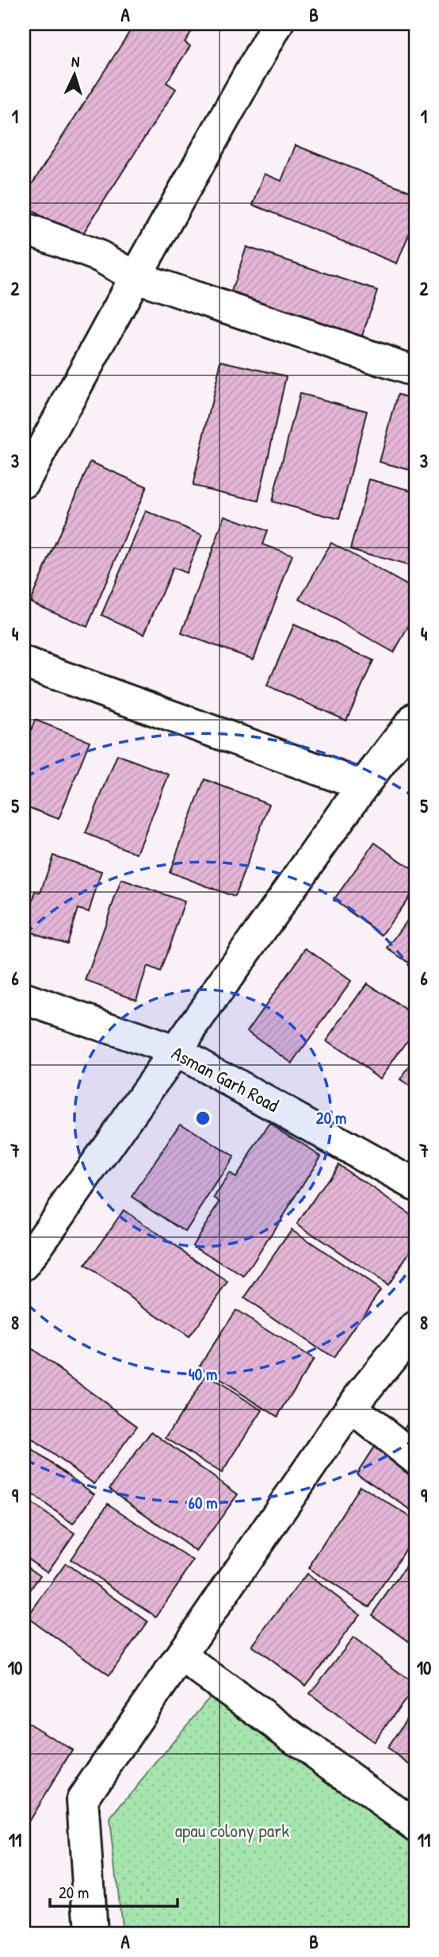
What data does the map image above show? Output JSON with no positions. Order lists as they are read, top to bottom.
{
  "streets": {
    "street": ["Asman Garh Road"]
  },
  "parks": ["apau colony park"],
  "scale_bar": "20 m",
  "north": "top",
  "grid": {
    "columns": ["A", "B"],
    "rows": [
      "1",
      "2",
      "3",
      "4",
      "5",
      "6",
      "7",
      "8",
      "9",
      "10",
      "11"
    ]
  },
  "rings": ["20 m", "40 m", "60 m"]
}
